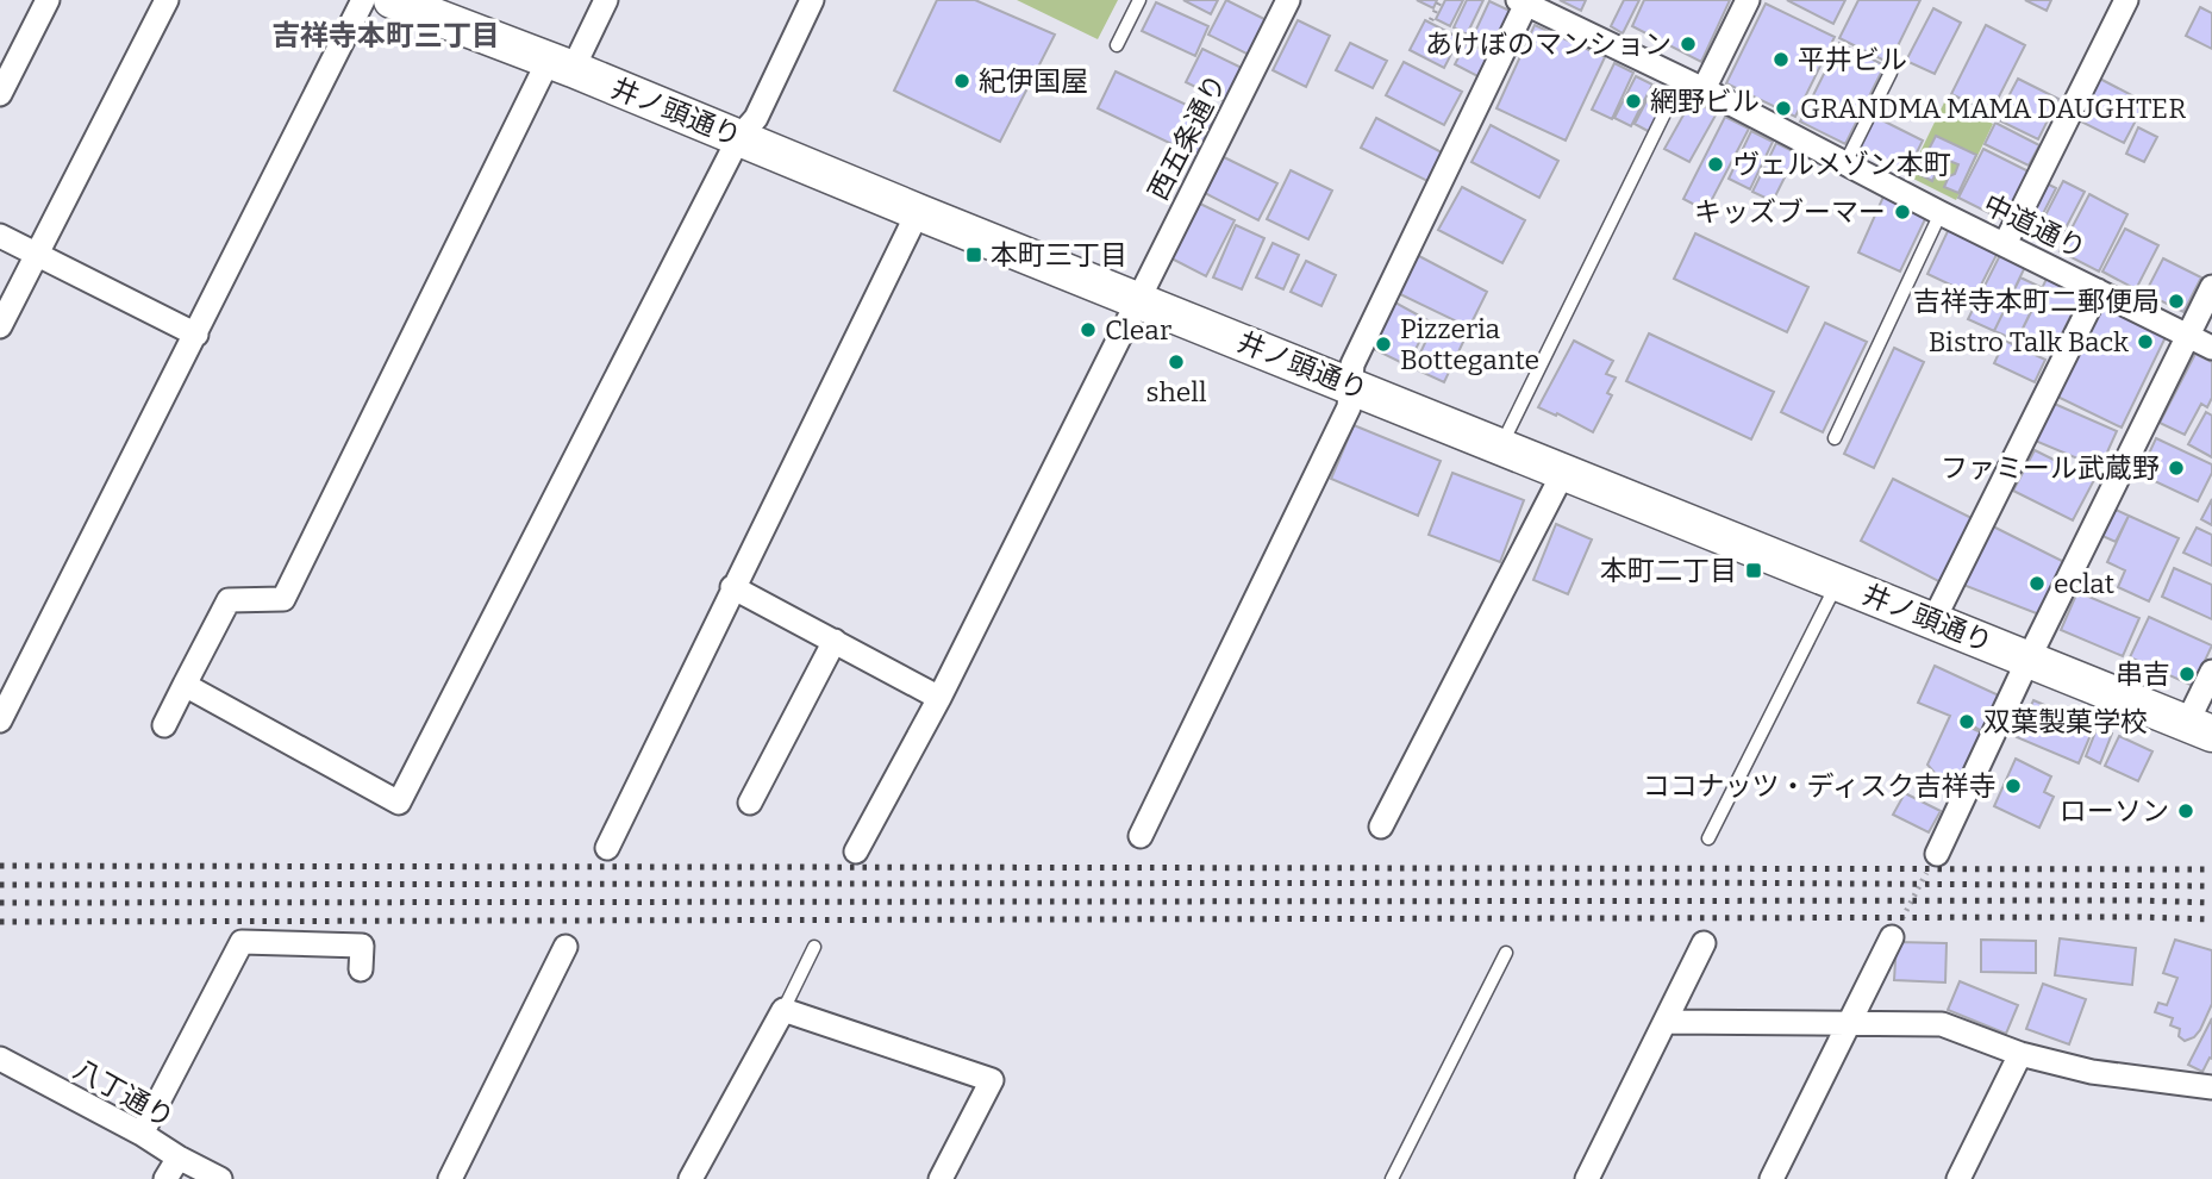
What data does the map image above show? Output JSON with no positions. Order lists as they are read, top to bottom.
{
  "streets": {
    "main road": ["井ノ頭通り"],
    "street": ["西五条通り", "中道通り", "八丁通り"]
  },
  "crossings": [
    ["井ノ頭通り", "西五条通り"]
  ],
  "districts": ["吉祥寺本町三丁目"],
  "places": {
    "other": [
      "あけぼのマンション",
      "平井ビル",
      "紀伊国屋",
      "網野ビル",
      "GRANDMA MAMA DAUGHTER",
      "ヴェルメゾン本町",
      "キッズブーマー",
      "吉祥寺本町二郵便局",
      "Clear",
      "Bistro Talk Back",
      "Pizzeria Bottegante",
      "shell",
      "ファミール武蔵野",
      "eclat",
      "串吉",
      "双葉製菓学校",
      "ココナッツ・ディスク吉祥寺",
      "ローソン"
    ],
    "transit": ["本町三丁目", "本町二丁目"]
  }
}
